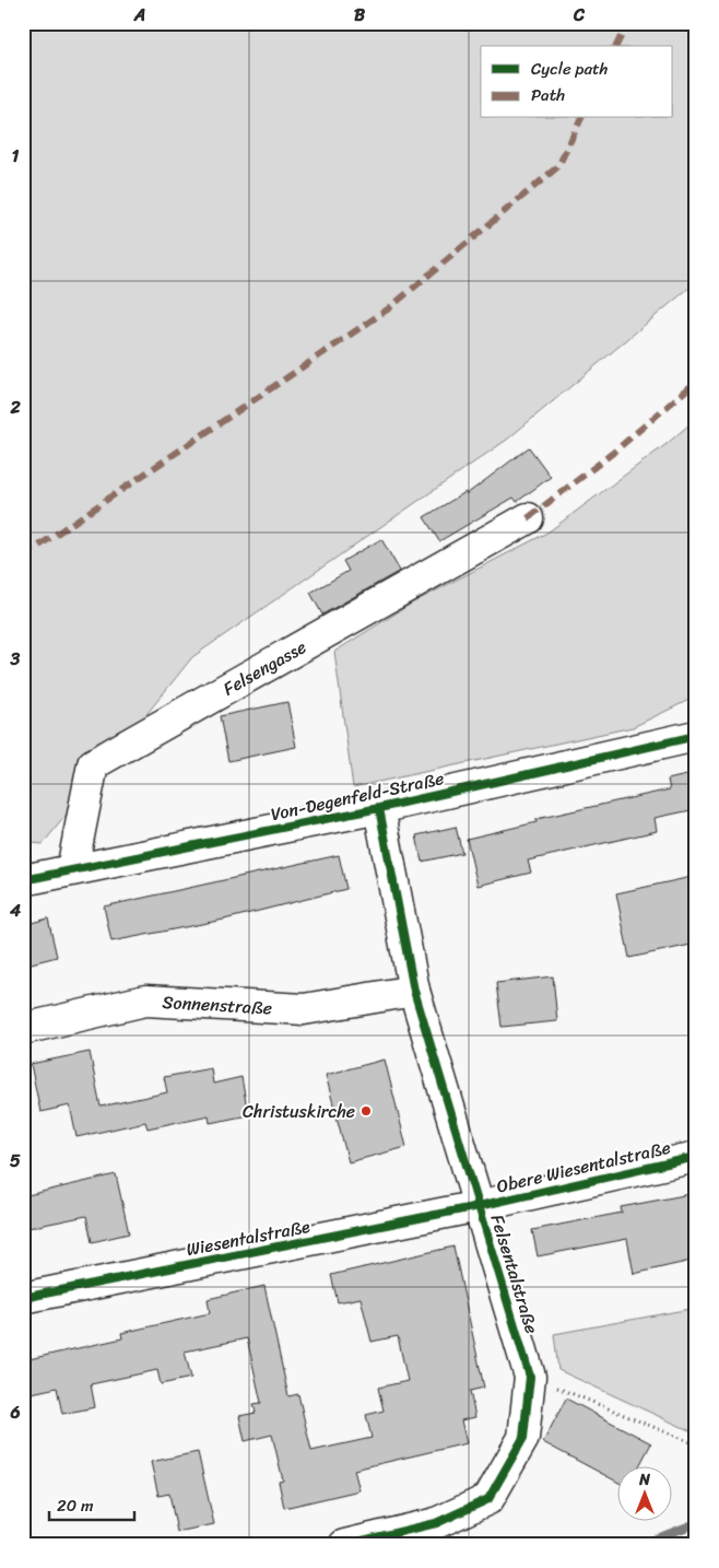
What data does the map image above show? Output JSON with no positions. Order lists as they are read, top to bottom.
{
  "streets": {
    "street": [
      "Felsengasse",
      "Von-Degenfeld-Straße",
      "Sonnenstraße",
      "Obere Wiesentalstraße",
      "Wiesentalstraße",
      "Felsentalstraße"
    ]
  },
  "crossings": [
    ["Felsengasse", "Von-Degenfeld-Straße"],
    ["Von-Degenfeld-Straße", "Felsentalstraße"],
    ["Sonnenstraße", "Felsentalstraße"],
    ["Obere Wiesentalstraße", "Wiesentalstraße"],
    ["Obere Wiesentalstraße", "Felsentalstraße"],
    ["Wiesentalstraße", "Felsentalstraße"]
  ],
  "places": ["Christuskirche"],
  "legend": ["Cycle path", "Path"],
  "scale_bar": "20 m",
  "north": "top",
  "grid": {
    "columns": ["A", "B", "C"],
    "rows": [
      "1",
      "2",
      "3",
      "4",
      "5",
      "6"
    ]
  }
}
